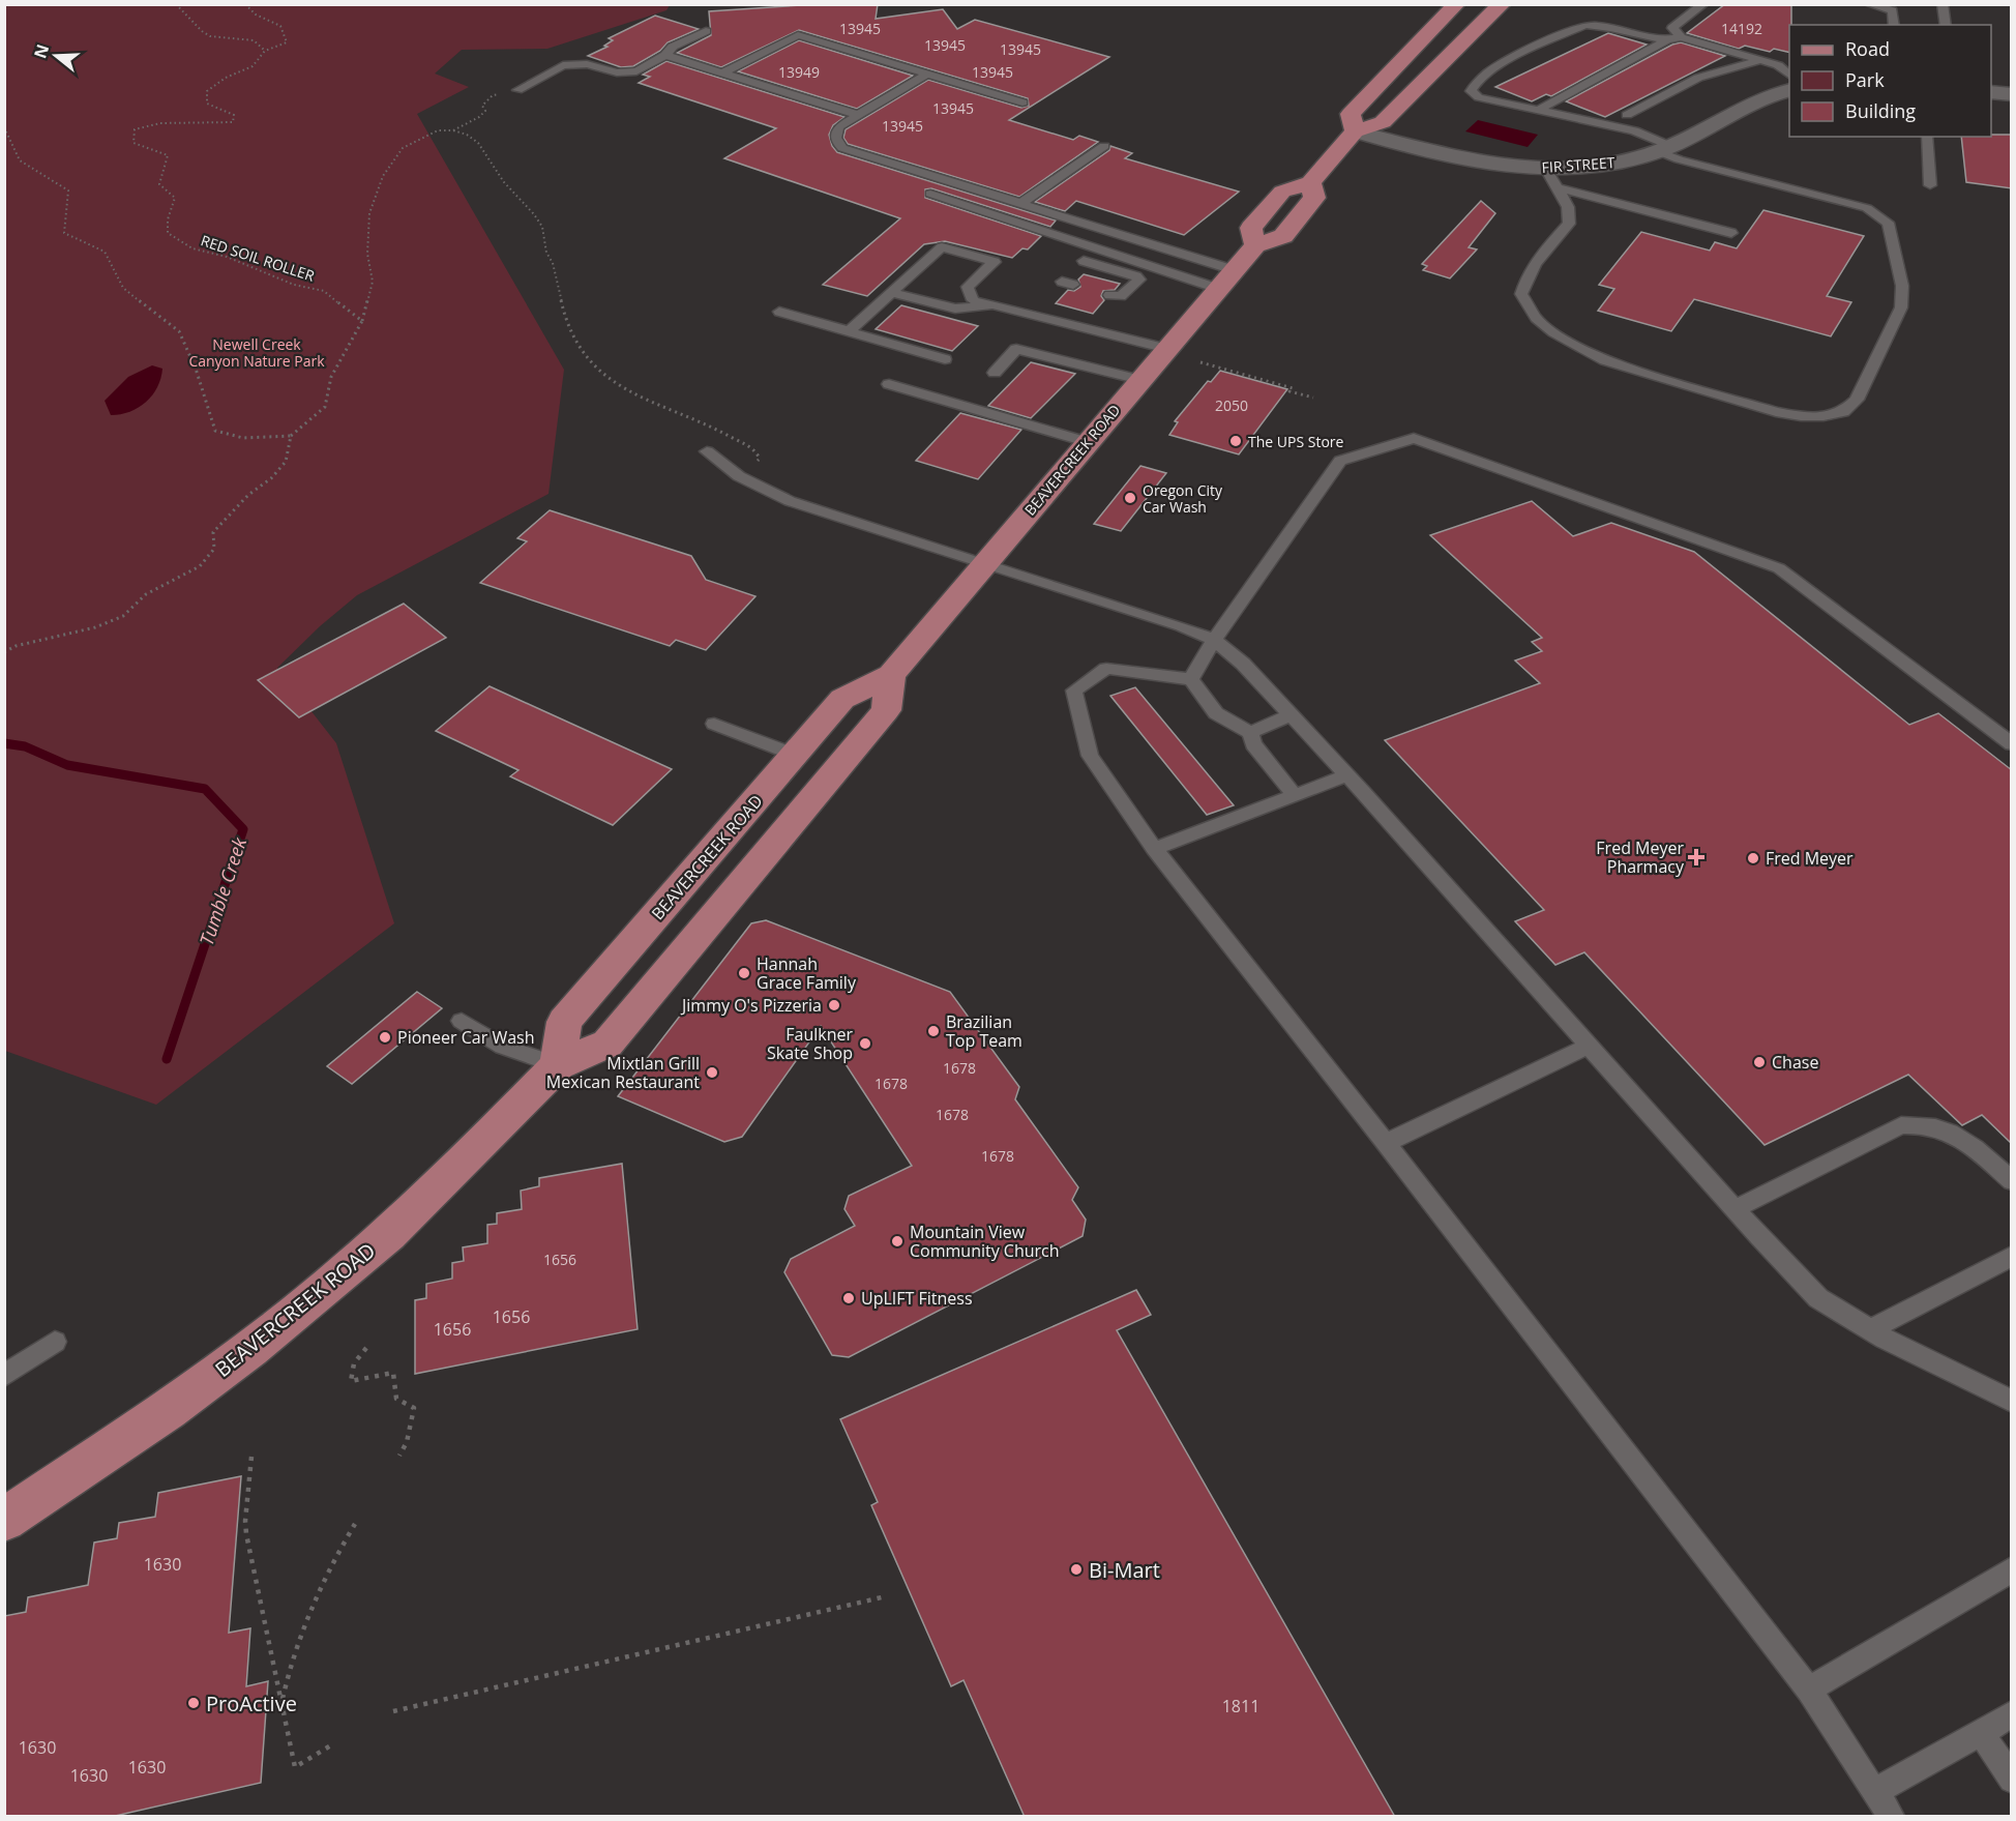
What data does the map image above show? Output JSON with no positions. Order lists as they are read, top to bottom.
{
  "streets": {
    "main road": ["BEAVERCREEK ROAD"],
    "street": ["FIR STREET"],
    "path": ["RED SOIL ROLLER"]
  },
  "crossings": [
    ["FIR STREET", "BEAVERCREEK ROAD"]
  ],
  "water": ["Tumble Creek"],
  "parks": ["Newell Creek Canyon Nature Park"],
  "places": {
    "other": [
      "The UPS Store",
      "Oregon City Car Wash",
      "Fred Meyer",
      "Hannah Grace Family",
      "Jimmy O's Pizzeria",
      "Brazilian Top Team",
      "Pioneer Car Wash",
      "Faulkner Skate Shop",
      "Chase",
      "Mixtlan Grill Mexican Restaurant",
      "Mountain View Community Church",
      "UpLIFT Fitness",
      "Bi-Mart",
      "ProActive"
    ],
    "health": ["Fred Meyer Pharmacy"]
  },
  "house_numbers": [
    "13945",
    "14192",
    "13945",
    "13945",
    "13949",
    "13945",
    "13945",
    "13945",
    "2050",
    "1678",
    "1678",
    "1678",
    "1678",
    "1656",
    "1656",
    "1656",
    "1630",
    "1811",
    "1630",
    "1630",
    "1630"
  ],
  "legend": ["Road", "Park", "Building"],
  "north": "left"
}
